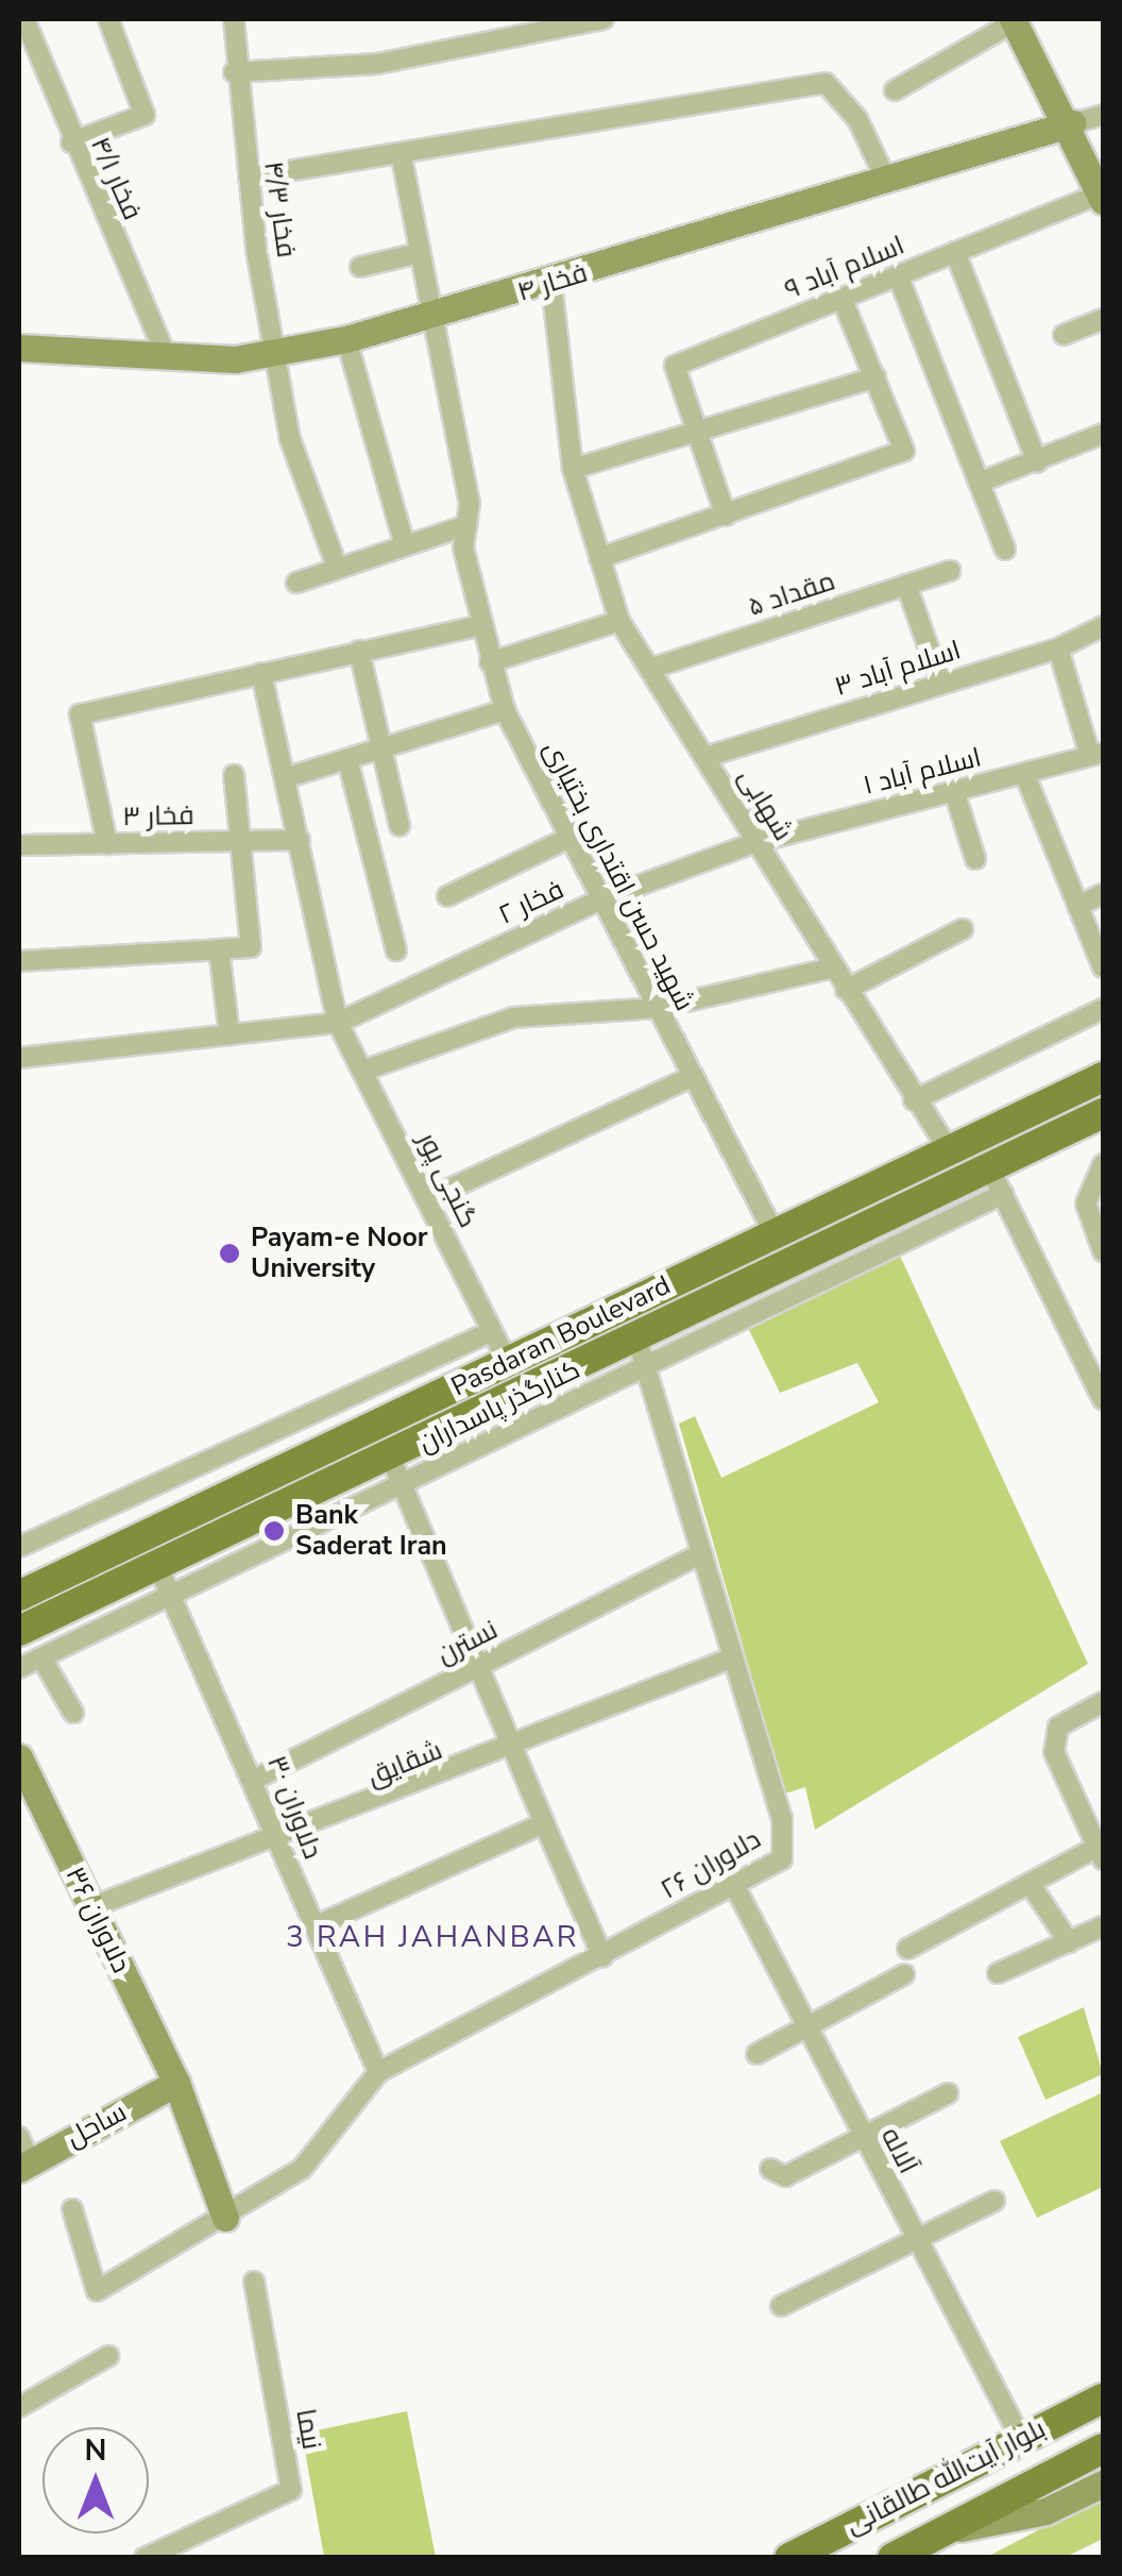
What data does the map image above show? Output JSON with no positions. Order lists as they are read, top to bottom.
{
  "streets": {
    "main road": ["Pasdaran Boulevard", "بلوار آیت‌الله طالقانی"],
    "street": [
      "فخار ۴/۱",
      "فخار ۴/۳",
      "اسلام آباد ۹",
      "فخار ۴",
      "مقداد ۵",
      "اسلام آباد ۳",
      "اسلام آباد ۱",
      "شهابی",
      "فخار ۳",
      "شهید حسن اقتداری بختیاری",
      "فخار ۲",
      "گنجی پور",
      "کنارگذر پاسداران",
      "نسترن",
      "شقایق",
      "دلاوران ۳۰",
      "دلاوران ۲۶",
      "دلاوران ۳۶",
      "ساحل",
      "آلاله",
      "نیما"
    ]
  },
  "crossings": [
    ["فخار ۴/۱", "فخار ۴"],
    ["فخار ۴/۳", "فخار ۴"],
    ["فخار ۴", "شهابی"],
    ["فخار ۴", "شهید حسن اقتداری بختیاری"],
    ["مقداد ۵", "شهابی"],
    ["اسلام آباد ۳", "شهابی"],
    ["اسلام آباد ۱", "شهابی"],
    ["اسلام آباد ۱", "فخار ۲"],
    ["شهابی", "فخار ۲"],
    ["شهابی", "Pasdaran Boulevard"],
    ["فخار ۳", "گنجی پور"],
    ["شهید حسن اقتداری بختیاری", "فخار ۲"],
    ["شهید حسن اقتداری بختیاری", "Pasdaran Boulevard"],
    ["فخار ۲", "گنجی پور"],
    ["گنجی پور", "Pasdaran Boulevard"],
    ["Pasdaran Boulevard", "کنارگذر پاسداران"],
    ["Pasdaran Boulevard", "دلاوران ۳۰"],
    ["Pasdaran Boulevard", "دلاوران ۲۶"],
    ["کنارگذر پاسداران", "دلاوران ۳۰"],
    ["کنارگذر پاسداران", "دلاوران ۲۶"],
    ["نسترن", "دلاوران ۳۰"],
    ["نسترن", "دلاوران ۲۶"],
    ["شقایق", "دلاوران ۳۰"],
    ["شقایق", "دلاوران ۲۶"],
    ["شقایق", "دلاوران ۳۶"],
    ["دلاوران ۳۰", "دلاوران ۲۶"],
    ["دلاوران ۲۶", "دلاوران ۳۶"],
    ["دلاوران ۲۶", "آلاله"],
    ["دلاوران ۳۶", "ساحل"],
    ["آلاله", "بلوار آیت‌الله طالقانی"]
  ],
  "districts": ["3 RAH JAHANBAR"],
  "places": ["Payam-e Noor University", "Bank Saderat Iran"],
  "north": "top"
}
